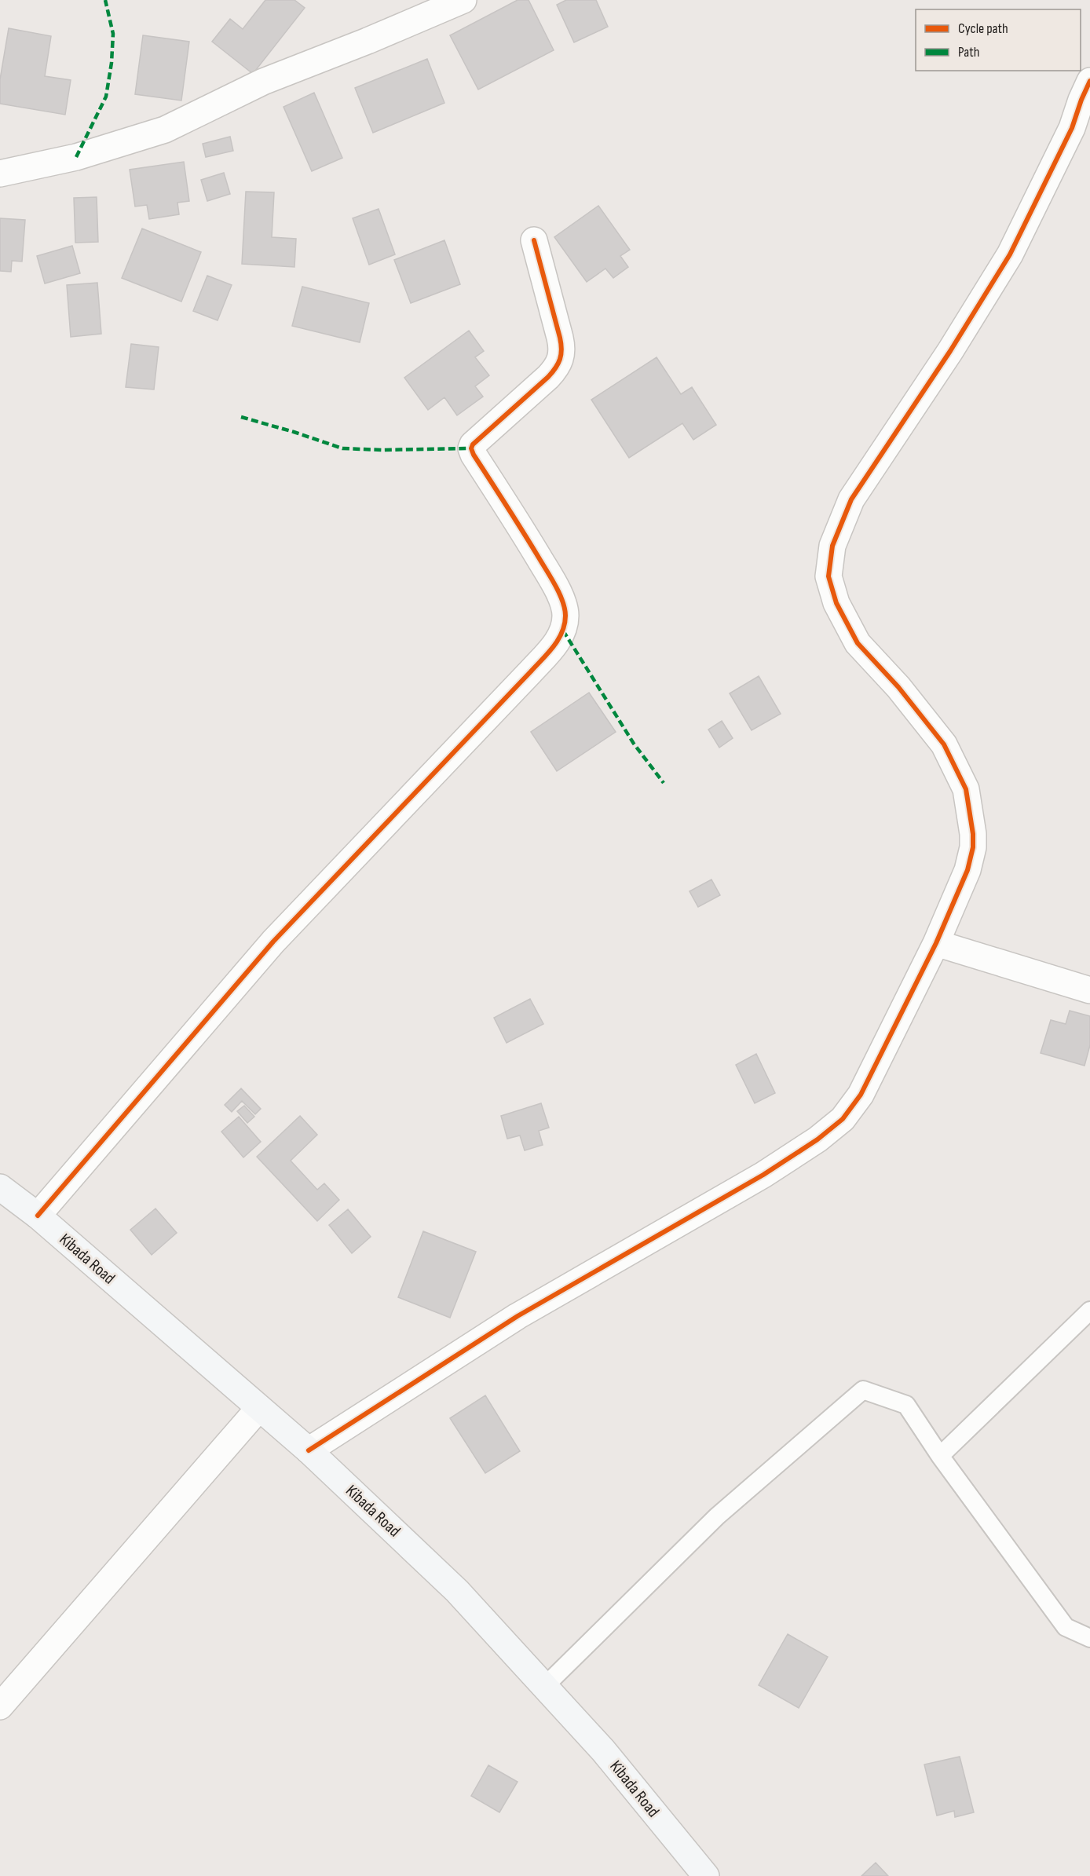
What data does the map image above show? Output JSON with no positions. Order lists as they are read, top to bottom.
{
  "streets": {
    "main road": ["Kibada Road"]
  },
  "legend": ["Cycle path", "Path"]
}
